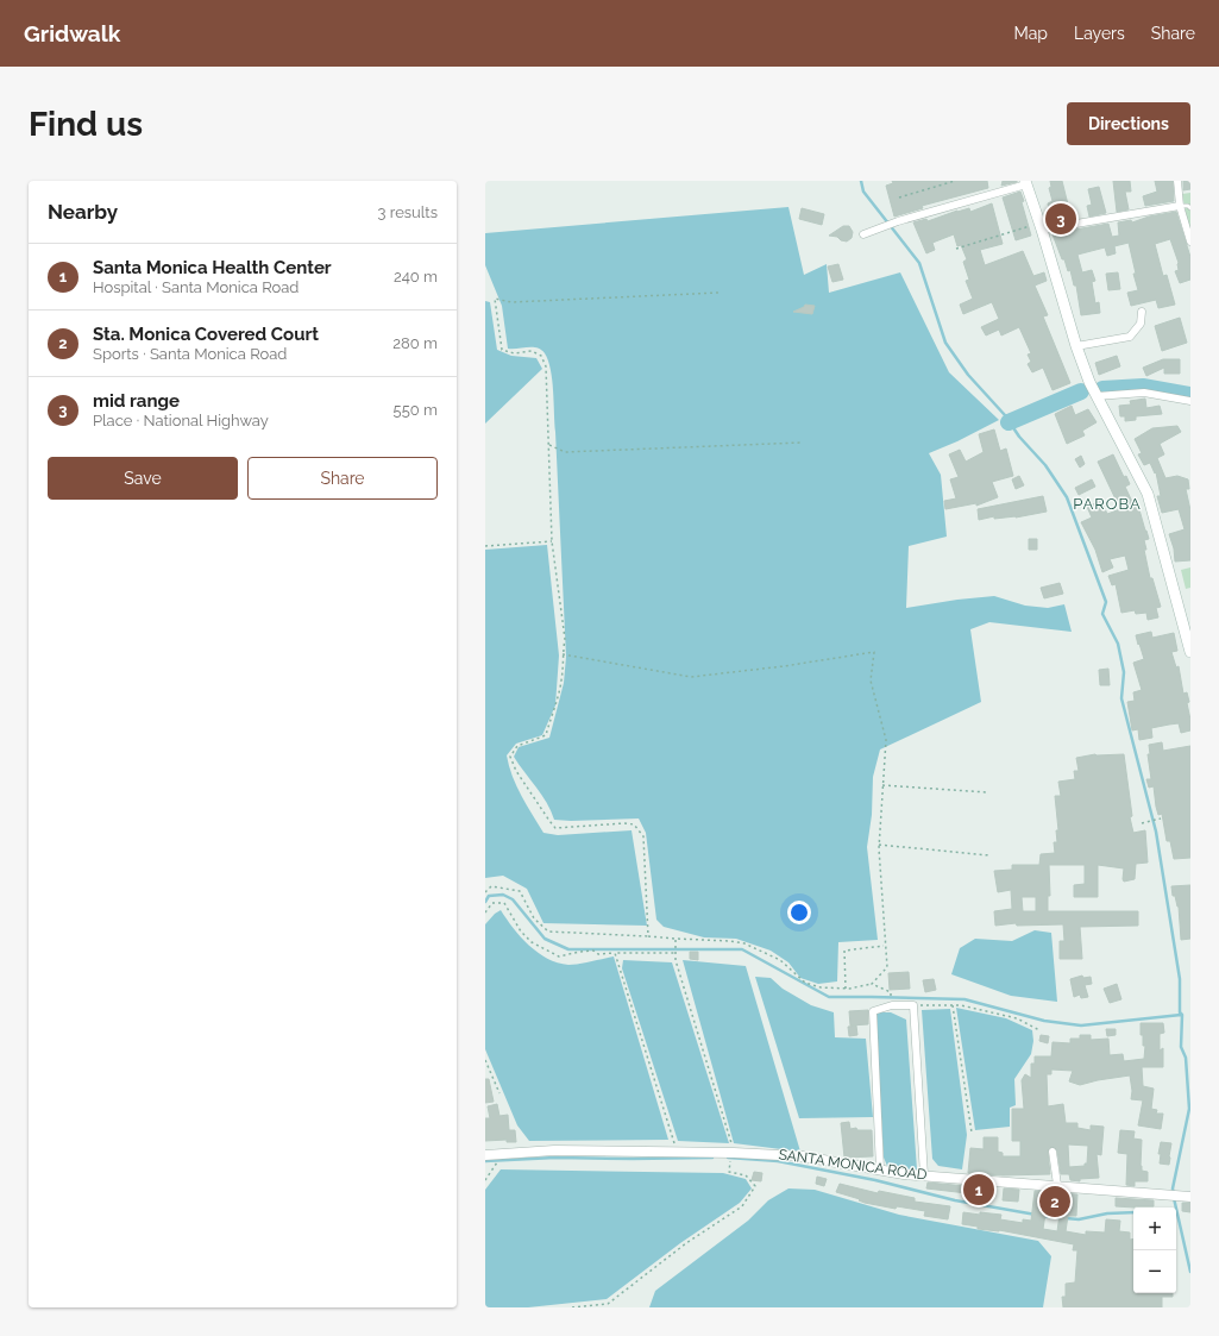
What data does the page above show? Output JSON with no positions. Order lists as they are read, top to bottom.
{
  "streets": {
    "street": ["SANTA MONICA ROAD"]
  },
  "districts": ["PAROBA"],
  "page": {
    "header": "Gridwalk",
    "nav": ["Map", "Layers", "Share"],
    "buttons": [
      "Directions",
      ["Save", "Share"]
    ],
    "title": "Find us",
    "heading": ["Nearby", "3 results"],
    "pins": ["3", "1", "2"],
    "list": [
      {
        "mark": "1",
        "name": "Santa Monica Health Center",
        "note": "Hospital · Santa Monica Road",
        "value": "240 m"
      },
      {
        "mark": "2",
        "name": "Sta. Monica Covered Court",
        "note": "Sports · Santa Monica Road",
        "value": "280 m"
      },
      {
        "mark": "3",
        "name": "mid range",
        "note": "Place · National Highway",
        "value": "550 m"
      }
    ],
    "map_buttons": ["+", "−"]
  }
}
